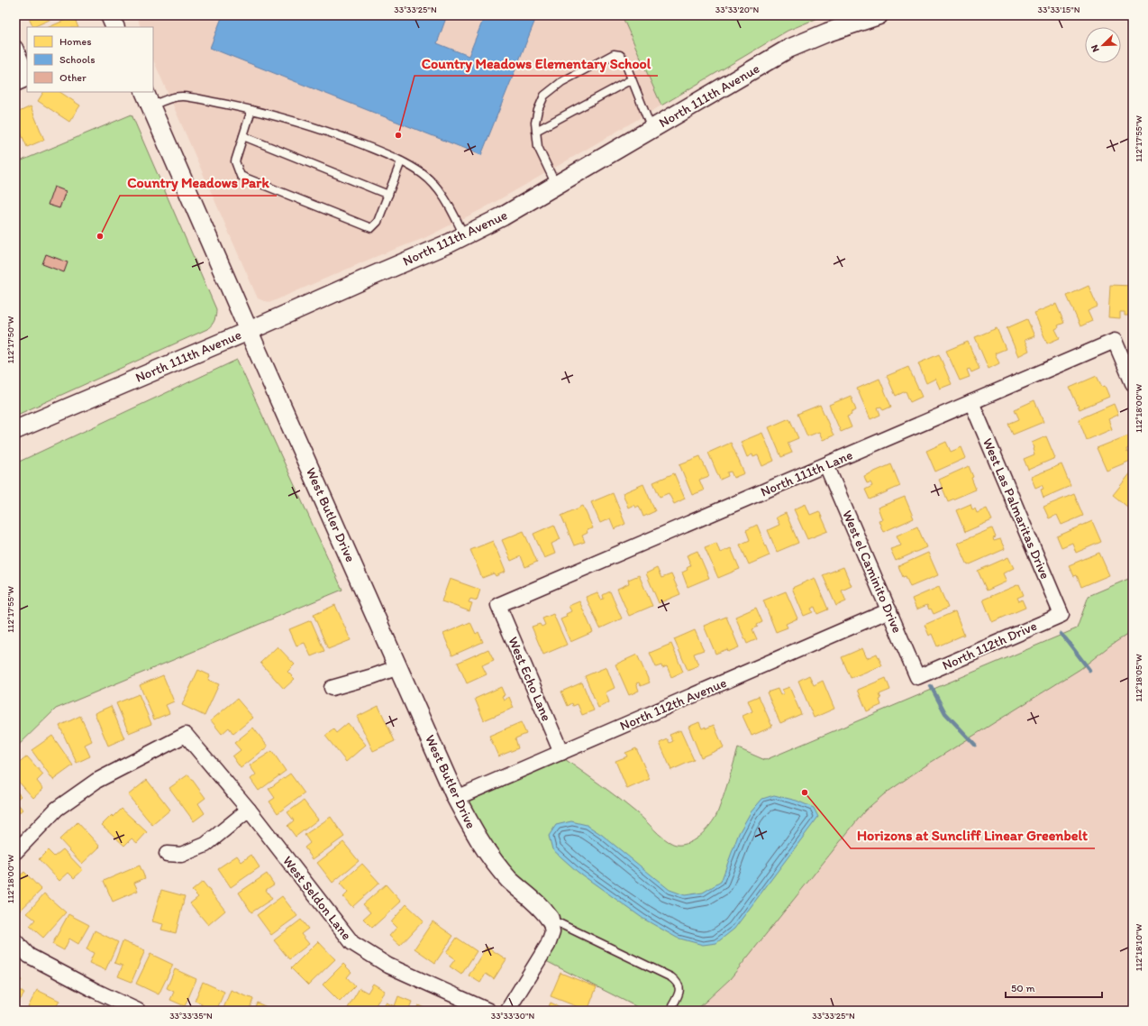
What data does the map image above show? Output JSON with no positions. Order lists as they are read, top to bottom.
{
  "streets": {
    "street": [
      "North 111th Avenue",
      "North 111th Lane",
      "West Las Palmaritas Drive",
      "West Butler Drive",
      "West el Caminito Drive",
      "North 112th Drive",
      "West Echo Lane",
      "North 112th Avenue",
      "West Seldon Lane"
    ]
  },
  "crossings": [
    ["North 111th Avenue", "West Butler Drive"],
    ["North 111th Lane", "West Las Palmaritas Drive"],
    ["North 111th Lane", "West el Caminito Drive"],
    ["North 111th Lane", "West Echo Lane"],
    ["West Las Palmaritas Drive", "North 112th Drive"],
    ["West Butler Drive", "North 112th Avenue"],
    ["West el Caminito Drive", "North 112th Drive"],
    ["West el Caminito Drive", "North 112th Avenue"],
    ["West Echo Lane", "North 112th Avenue"]
  ],
  "places": ["Country Meadows Elementary School", "Country Meadows Park", "Horizons at Suncliff Linear Greenbelt"],
  "legend": ["Homes", "Schools", "Other"],
  "scale_bar": "50 m",
  "north": "bottom left",
  "coordinates": [
    "33°33'25\"N",
    "33°33'20\"N",
    "33°33'15\"N",
    "112°17'55\"W",
    "112°17'50\"W",
    "112°18'00\"W",
    "112°18'05\"W",
    "112°18'10\"W",
    "33°33'35\"N",
    "33°33'30\"N"
  ]
}
